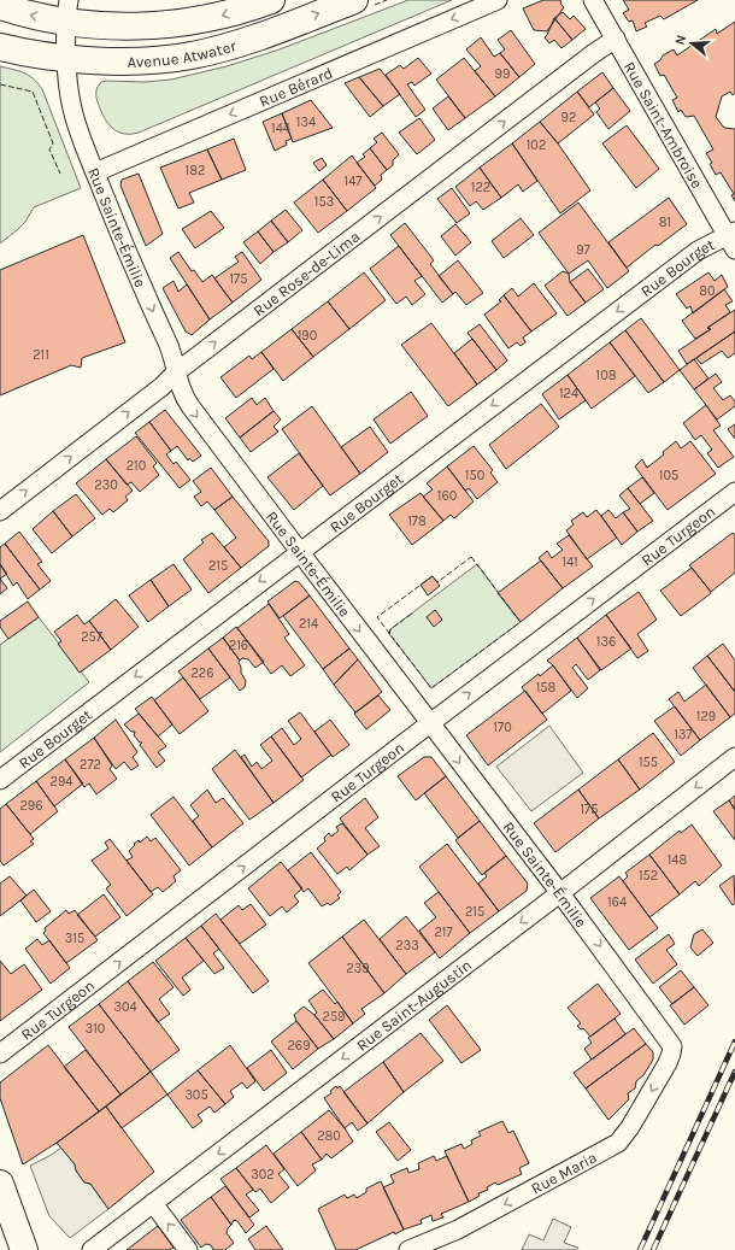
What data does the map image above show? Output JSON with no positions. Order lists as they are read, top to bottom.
{
  "streets": {
    "main road": ["Avenue Atwater"],
    "street": [
      "Rue Bérard",
      "Rue Saint-Ambroise",
      "Rue Sainte-Émilie",
      "Rue Bourget",
      "Rue Rose-de-Lima",
      "Rue Turgeon",
      "Rue Saint-Augustin",
      "Rue Maria"
    ]
  },
  "crossings": [
    ["Avenue Atwater", "Rue Sainte-Émilie"],
    ["Rue Bérard", "Rue Sainte-Émilie"],
    ["Rue Saint-Ambroise", "Rue Bourget"],
    ["Rue Saint-Ambroise", "Rue Rose-de-Lima"],
    ["Rue Sainte-Émilie", "Rue Bourget"],
    ["Rue Sainte-Émilie", "Rue Rose-de-Lima"],
    ["Rue Sainte-Émilie", "Rue Turgeon"],
    ["Rue Sainte-Émilie", "Rue Saint-Augustin"],
    ["Rue Sainte-Émilie", "Rue Maria"]
  ],
  "one_way": [
    "Rue Bérard",
    "Rue Sainte-Émilie",
    "Rue Bourget",
    "Rue Rose-de-Lima",
    "Rue Turgeon",
    "Rue Saint-Augustin",
    "Rue Maria"
  ],
  "house_numbers": [
    "99",
    "92",
    "134",
    "144",
    "102",
    "182",
    "147",
    "122",
    "153",
    "81",
    "97",
    "175",
    "80",
    "190",
    "211",
    "108",
    "124",
    "210",
    "150",
    "105",
    "230",
    "160",
    "178",
    "141",
    "215",
    "214",
    "257",
    "136",
    "216",
    "226",
    "158",
    "129",
    "170",
    "137",
    "155",
    "272",
    "294",
    "296",
    "175",
    "148",
    "152",
    "164",
    "215",
    "217",
    "315",
    "233",
    "239",
    "304",
    "259",
    "310",
    "269",
    "305",
    "280",
    "302"
  ],
  "north": "left"
}
